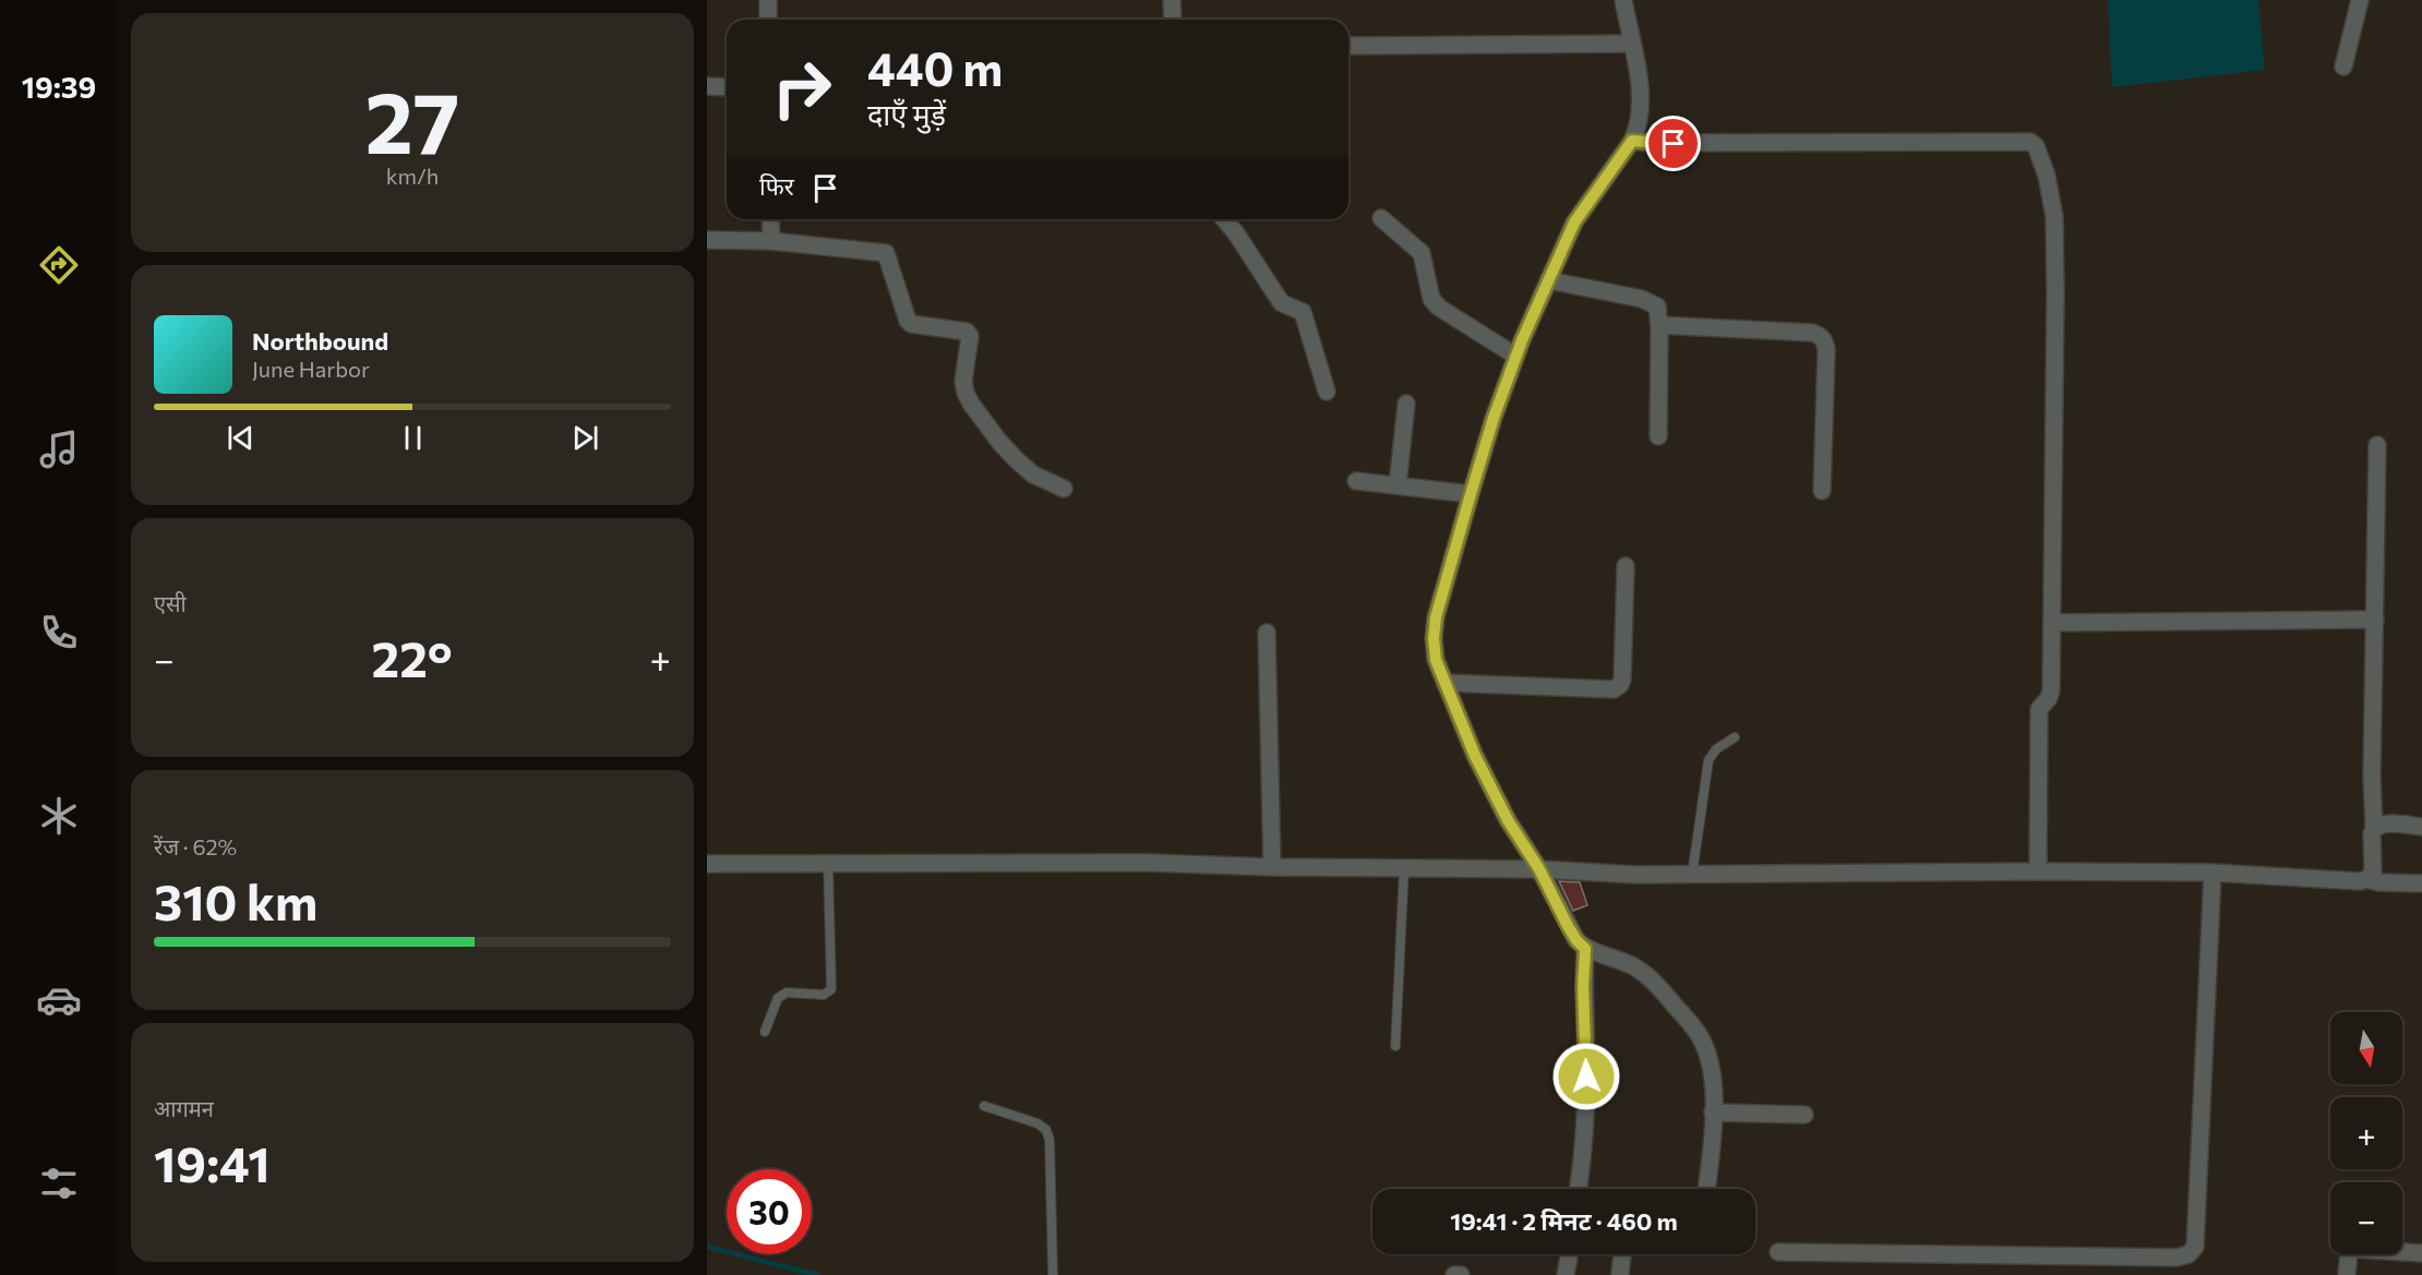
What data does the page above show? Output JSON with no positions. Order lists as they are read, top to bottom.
{
  "north": "bottom",
  "page": {
    "tabs": "19:39",
    "tile": [
      ["27", "km/h"],
      "एसी",
      ["रेंज · 62%", "310 km"],
      ["आगमन", "19:41"]
    ],
    "turn": ["440 m", "दाएँ मुड़ें"],
    "then": "फिर",
    "song": ["Northbound", "June Harbor"],
    "heat": ["−", "22°", "+"],
    "map_buttons": ["+", "−"],
    "limit": "30",
    "trip": "19:41 · 2 मिनट · 460 m"
  }
}
